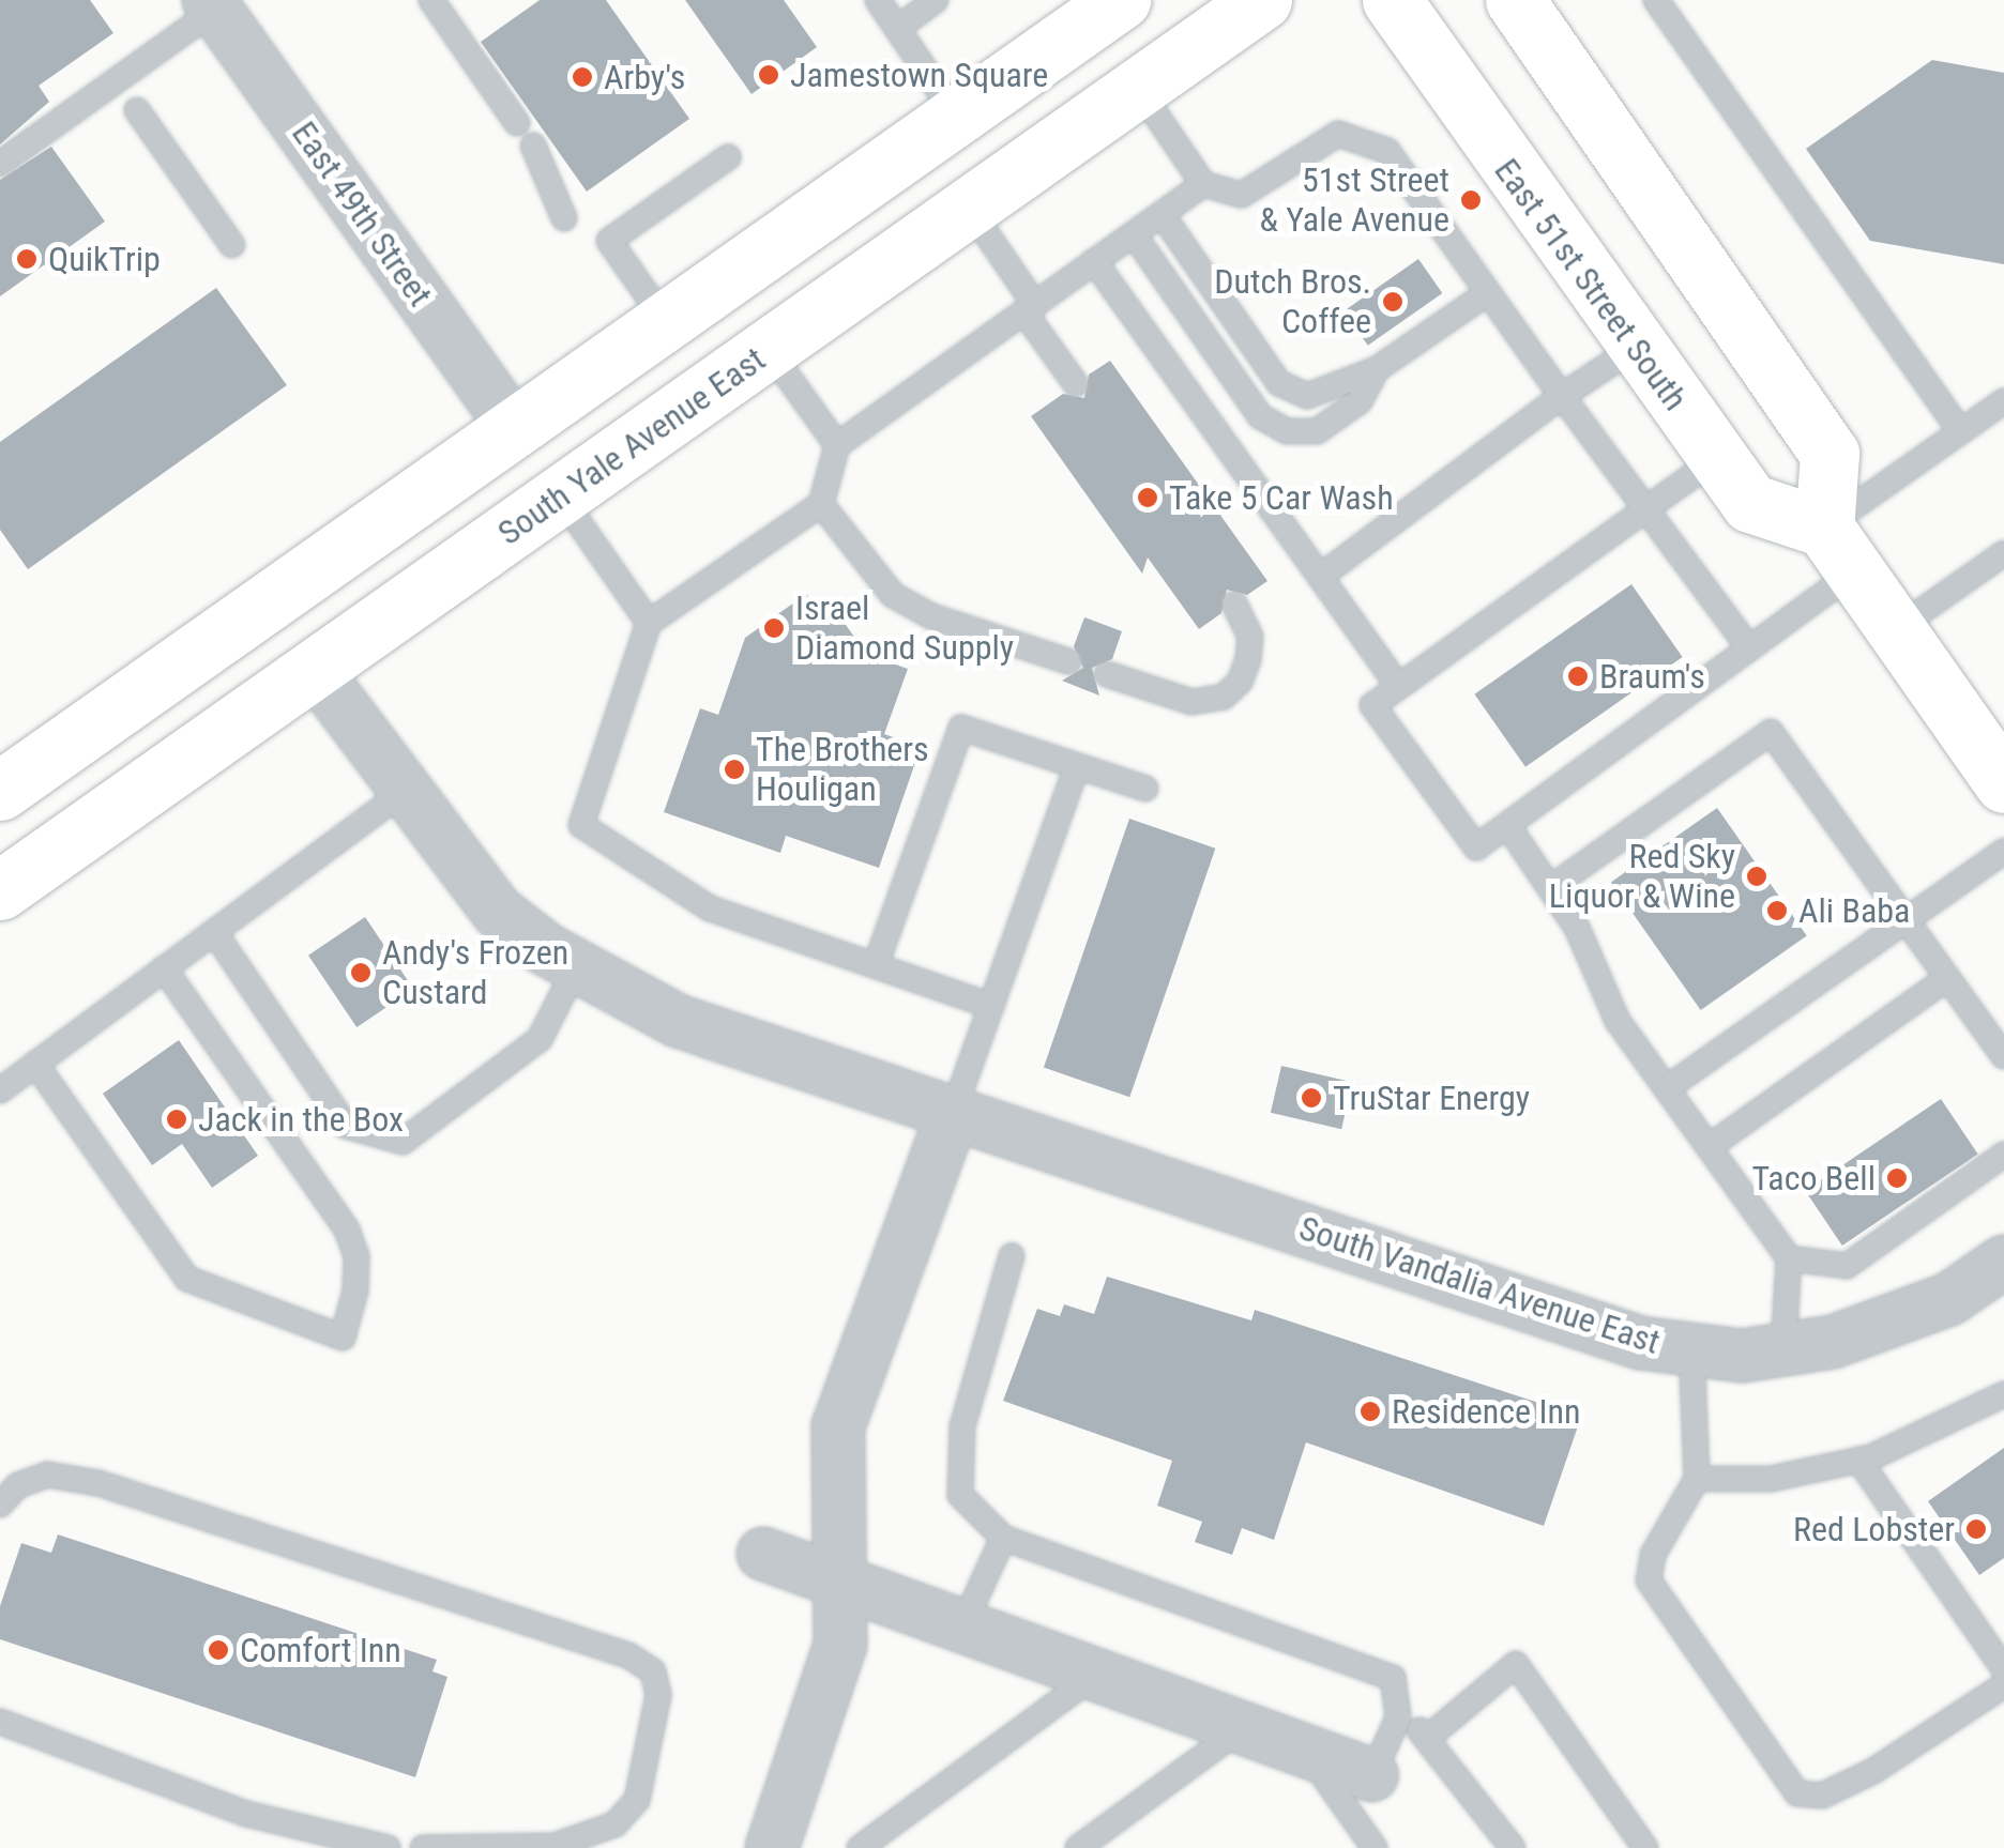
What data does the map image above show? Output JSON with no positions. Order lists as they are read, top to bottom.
{
  "streets": {
    "main road": ["East 51st Street South", "South Yale Avenue East"],
    "street": ["East 49th Street", "South Vandalia Avenue East"]
  },
  "crossings": [
    ["South Yale Avenue East", "South Vandalia Avenue East"]
  ],
  "places": [
    "Jamestown Square",
    "Arby's",
    "51st Street & Yale Avenue",
    "QuikTrip",
    "Dutch Bros. Coffee",
    "Take 5 Car Wash",
    "Israel Diamond Supply",
    "Braum's",
    "The Brothers Houligan",
    "Red Sky Liquor & Wine",
    "Ali Baba",
    "Andy's Frozen Custard",
    "TruStar Energy",
    "Jack in the Box",
    "Taco Bell",
    "Residence Inn",
    "Red Lobster",
    "Comfort Inn"
  ]
}
